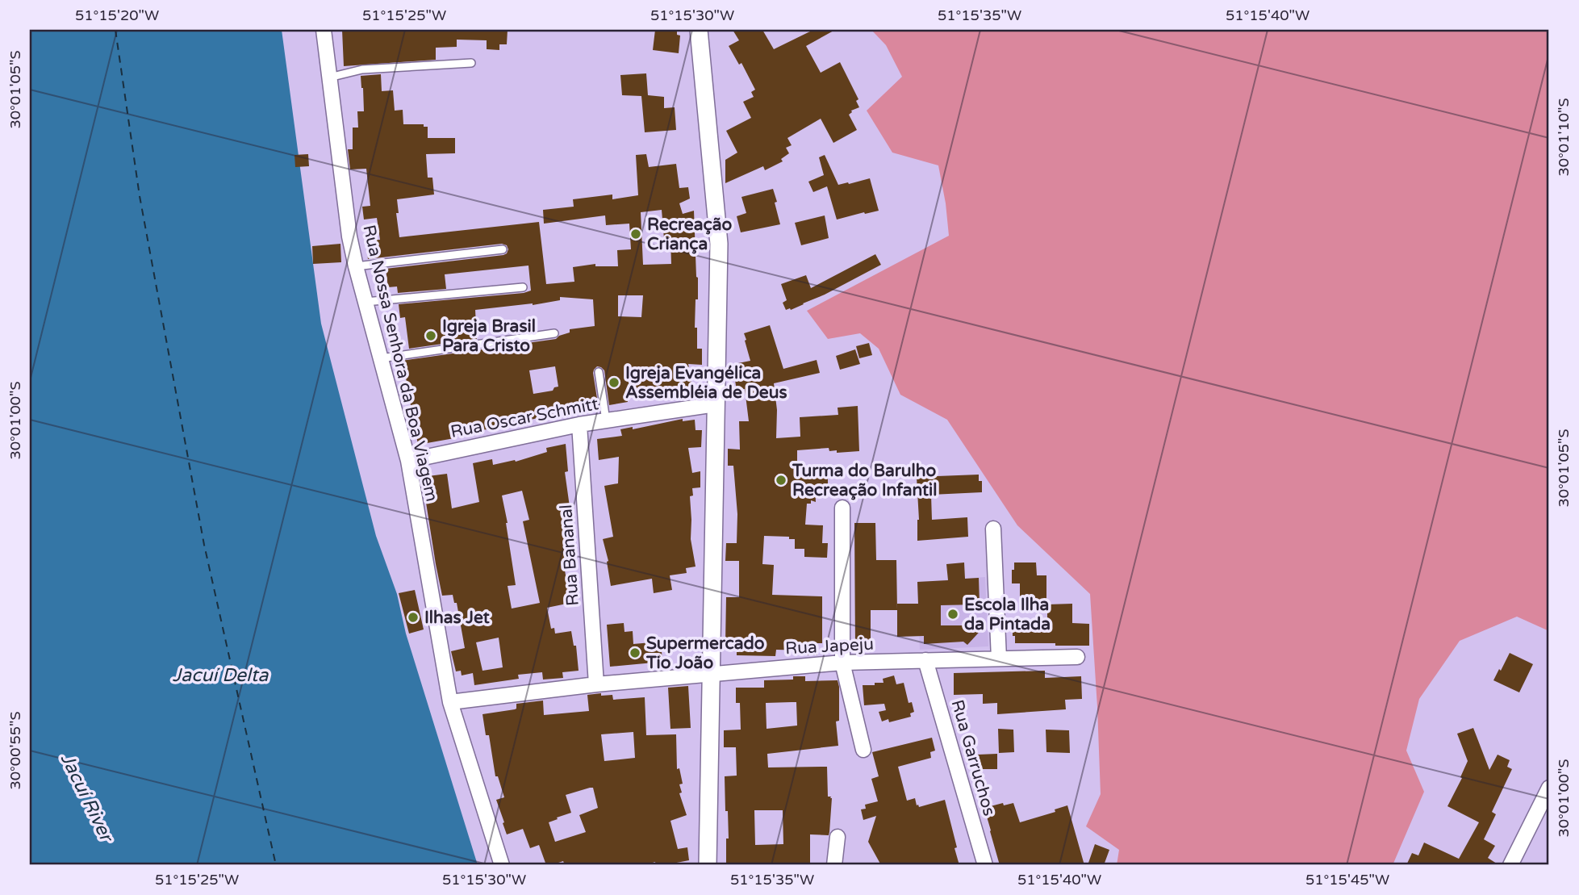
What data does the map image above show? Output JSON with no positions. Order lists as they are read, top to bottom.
{
  "streets": {
    "street": [
      "Rua Nossa Senhora da Boa Viagem",
      "Rua Oscar Schmitt",
      "Rua Bananal",
      "Rua Japeju",
      "Rua Garruchos"
    ]
  },
  "crossings": [
    ["Rua Nossa Senhora da Boa Viagem", "Rua Oscar Schmitt"],
    ["Rua Nossa Senhora da Boa Viagem", "Rua Japeju"],
    ["Rua Oscar Schmitt", "Rua Bananal"],
    ["Rua Bananal", "Rua Japeju"],
    ["Rua Japeju", "Rua Garruchos"]
  ],
  "water": ["Jacuí Delta", "Jacuí River"],
  "places": [
    "Recreação Criança",
    "Igreja Brasil Para Cristo",
    "Igreja Evangélica Assembléia de Deus",
    "Turma do Barulho Recreação Infantil",
    "Escola Ilha da Pintada",
    "Ilhas Jet",
    "Supermercado Tio João"
  ],
  "coordinates": [
    "51°15'20\"W",
    "51°15'25\"W",
    "51°15'30\"W",
    "51°15'35\"W",
    "51°15'40\"W",
    "30°01'05\"S",
    "30°01'10\"S",
    "30°01'00\"S",
    "30°00'55\"S",
    "51°15'45\"W"
  ]
}
